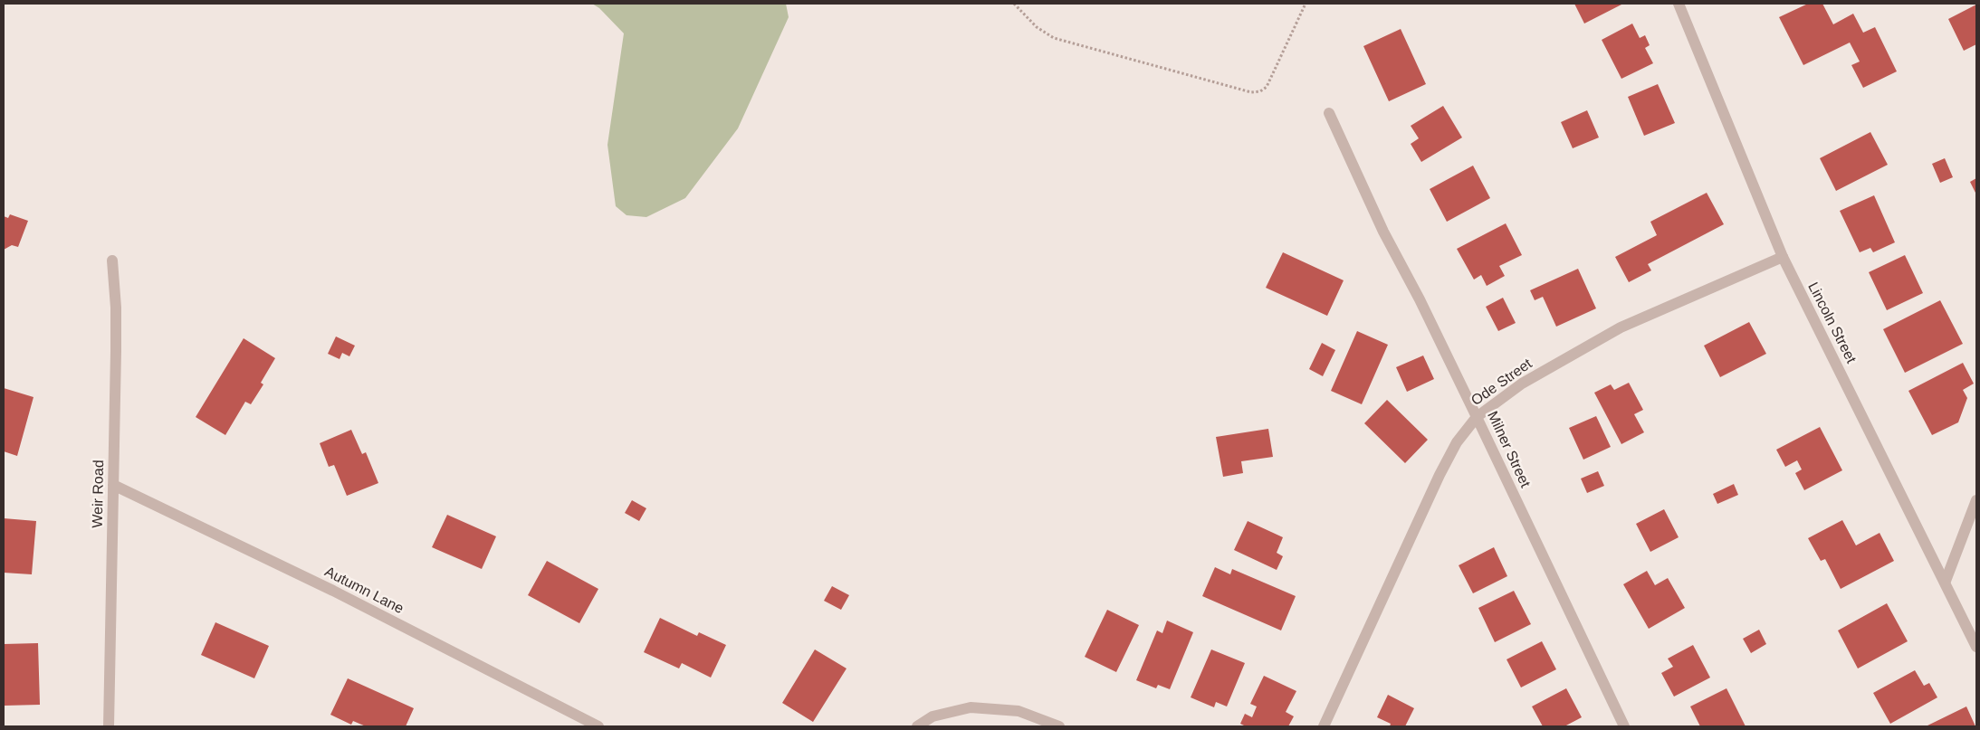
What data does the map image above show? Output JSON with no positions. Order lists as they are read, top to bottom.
{
  "streets": {
    "street": [
      "Lincoln Street",
      "Ode Street",
      "Milner Street",
      "Weir Road",
      "Autumn Lane"
    ]
  },
  "crossings": [
    ["Lincoln Street", "Ode Street"],
    ["Ode Street", "Milner Street"],
    ["Weir Road", "Autumn Lane"]
  ]
}
